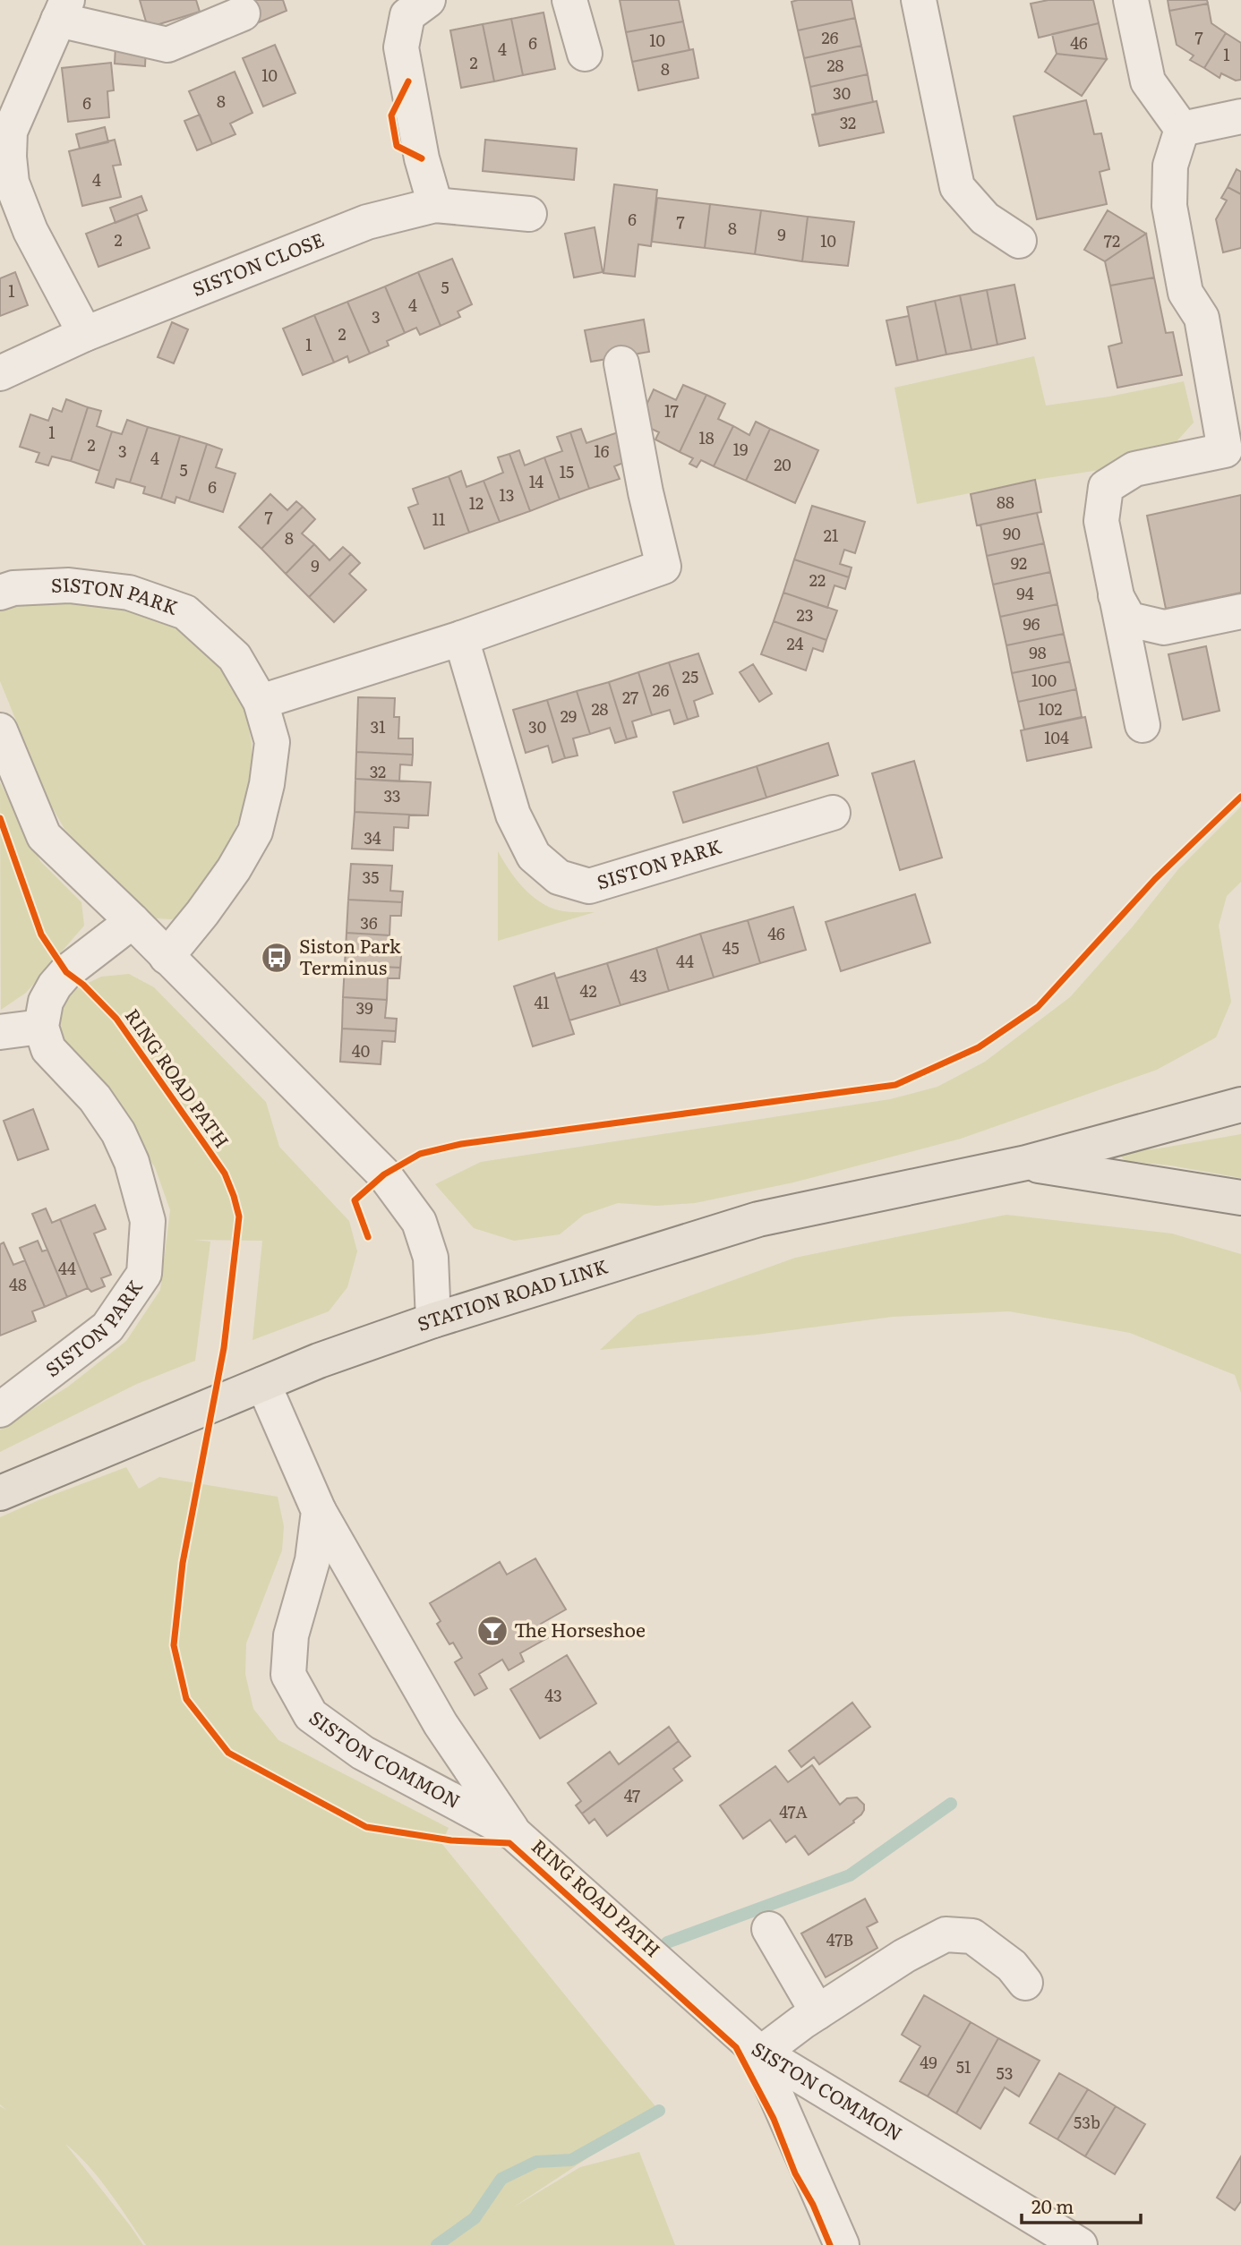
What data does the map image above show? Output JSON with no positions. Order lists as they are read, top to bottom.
{
  "streets": {
    "main road": ["STATION ROAD LINK"],
    "street": ["SISTON CLOSE", "SISTON PARK", "SISTON COMMON"],
    "cycle path": ["RING ROAD PATH"]
  },
  "crossings": [
    ["STATION ROAD LINK", "SISTON COMMON"]
  ],
  "places": {
    "bus stop": ["Siston Park Terminus"],
    "bar": ["The Horseshoe"]
  },
  "house_numbers": [
    "26",
    "7",
    "10",
    "6",
    "46",
    "4",
    "1",
    "2",
    "28",
    "8",
    "10",
    "30",
    "8",
    "6",
    "32",
    "4",
    "6",
    "7",
    "8",
    "9",
    "2",
    "10",
    "72",
    "5",
    "1",
    "4",
    "3",
    "2",
    "1",
    "17",
    "1",
    "18",
    "2",
    "19",
    "3",
    "16",
    "4",
    "20",
    "5",
    "15",
    "14",
    "6",
    "13",
    "88",
    "12",
    "7",
    "11",
    "90",
    "21",
    "8",
    "92",
    "9",
    "22",
    "94",
    "23",
    "96",
    "24",
    "98",
    "25",
    "100",
    "26",
    "27",
    "28",
    "102",
    "29",
    "31",
    "30",
    "104",
    "32",
    "33",
    "34",
    "35",
    "36",
    "46",
    "45",
    "44",
    "43",
    "42",
    "41",
    "39",
    "40",
    "44",
    "48",
    "43",
    "47",
    "47A",
    "47B",
    "49",
    "51",
    "53",
    "53b"
  ],
  "scale_bar": "20 m"
}
